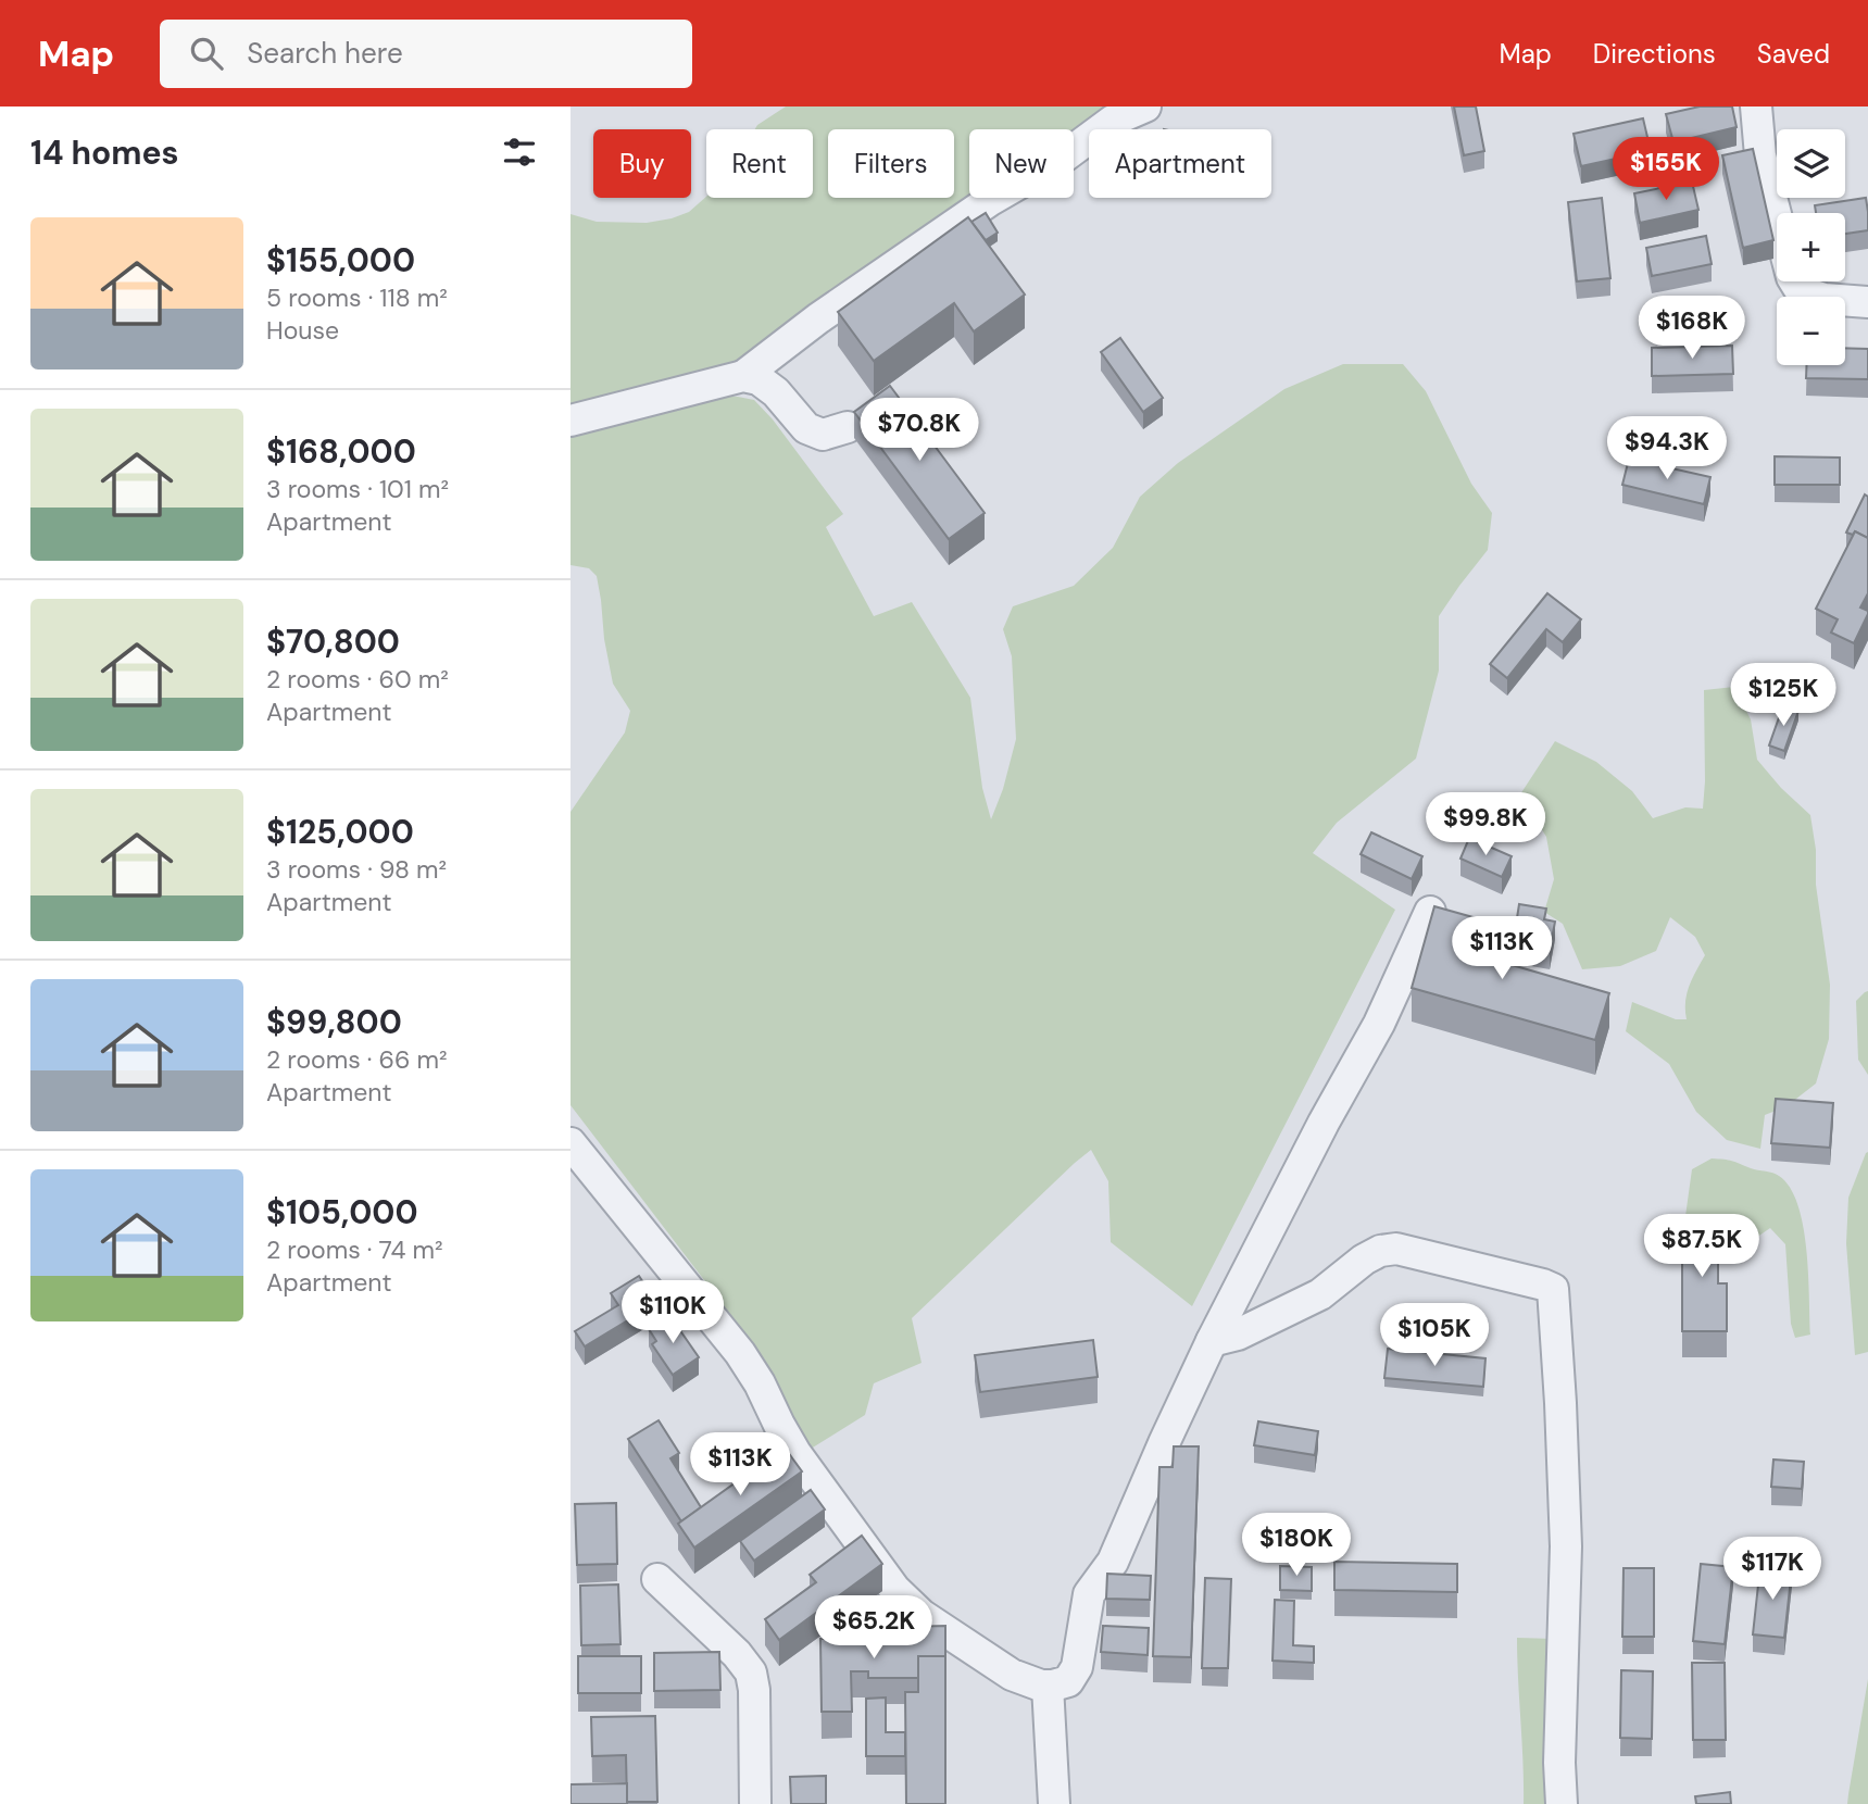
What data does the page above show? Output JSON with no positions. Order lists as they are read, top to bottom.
{
  "page": {
    "header": "Map",
    "search": "Search here",
    "nav": ["Map", "Directions", "Saved"],
    "heading": "14 homes",
    "map_buttons": ["+", "−"],
    "chip": [
      "Buy",
      "Rent",
      "Filters",
      "New",
      "Apartment"
    ],
    "price": [
      "$155K",
      "$168K",
      "$70.8K",
      "$94.3K",
      "$125K",
      "$99.8K",
      "$113K",
      "$87.5K",
      "$110K",
      "$105K",
      "$113K",
      "$180K",
      "$117K",
      "$65.2K"
    ],
    "list": [
      {
        "name": "$155,000",
        "note": "5 rooms · 118 m² · House"
      },
      {
        "name": "$168,000",
        "note": "3 rooms · 101 m² · Apartment"
      },
      {
        "name": "$70,800",
        "note": "2 rooms · 60 m² · Apartment"
      },
      {
        "name": "$125,000",
        "note": "3 rooms · 98 m² · Apartment"
      },
      {
        "name": "$99,800",
        "note": "2 rooms · 66 m² · Apartment"
      },
      {
        "name": "$105,000",
        "note": "2 rooms · 74 m² · Apartment"
      }
    ]
  }
}
